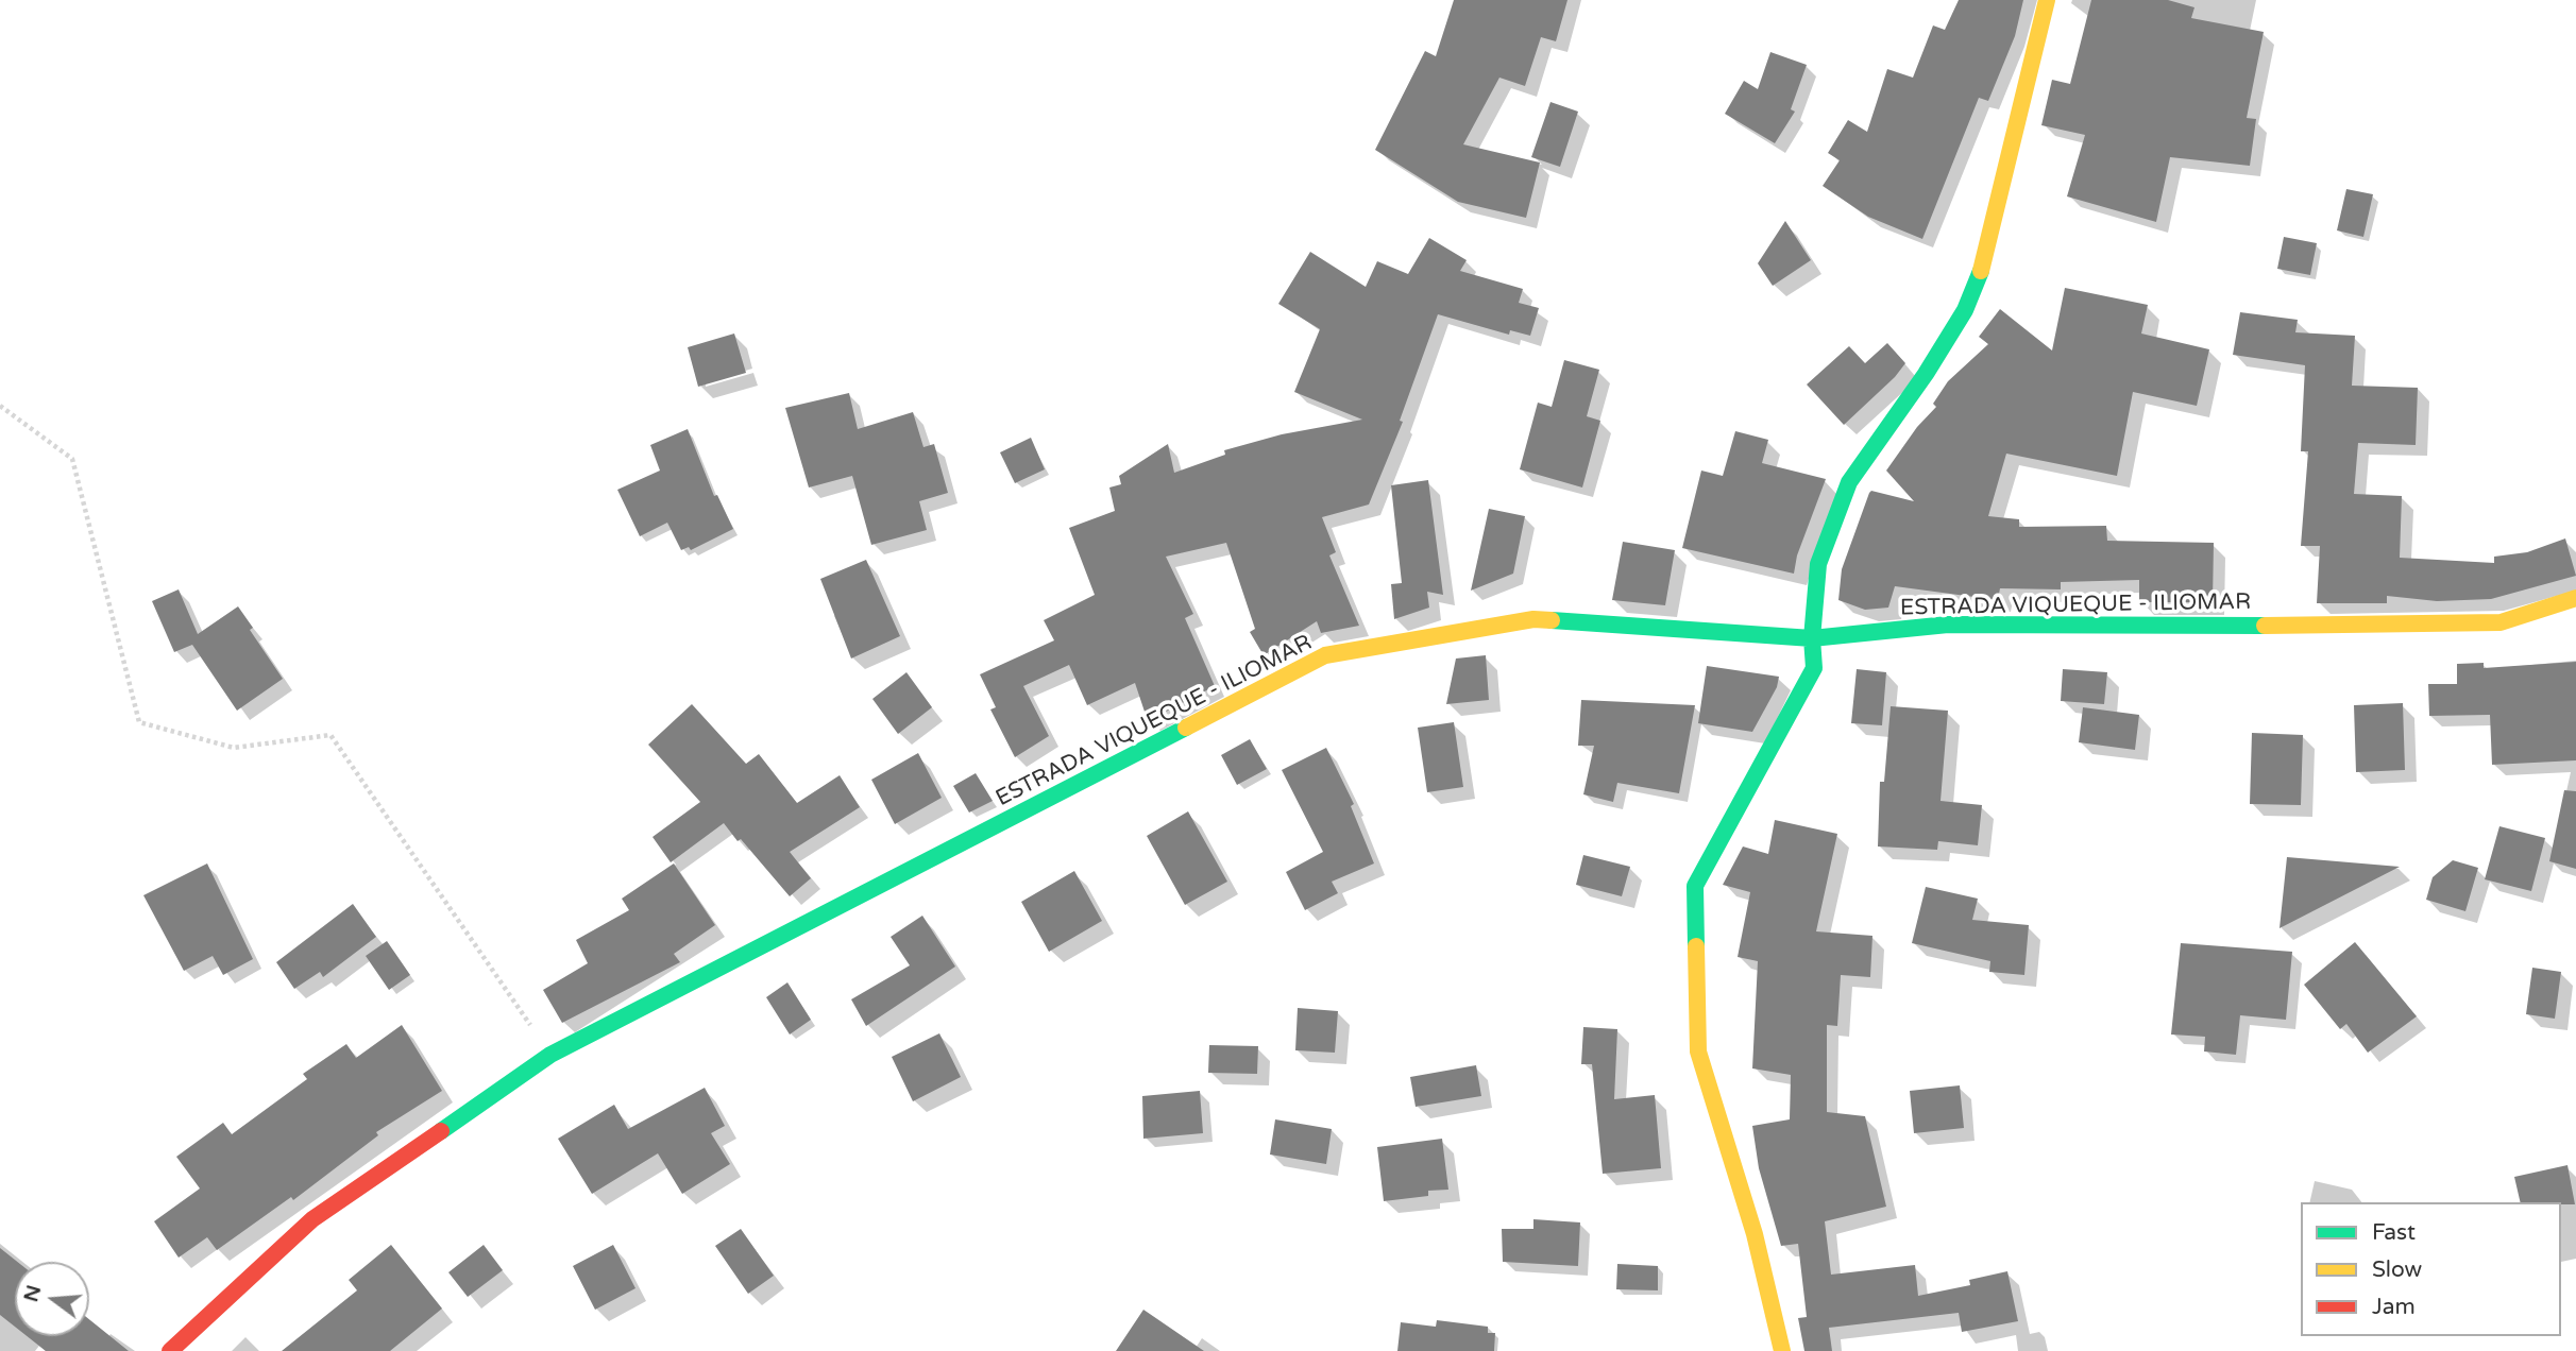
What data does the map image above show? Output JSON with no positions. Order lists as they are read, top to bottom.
{
  "streets": {
    "main road": ["ESTRADA VIQUEQUE - ILIOMAR"]
  },
  "legend": ["Fast", "Slow", "Jam"],
  "north": "left"
}
